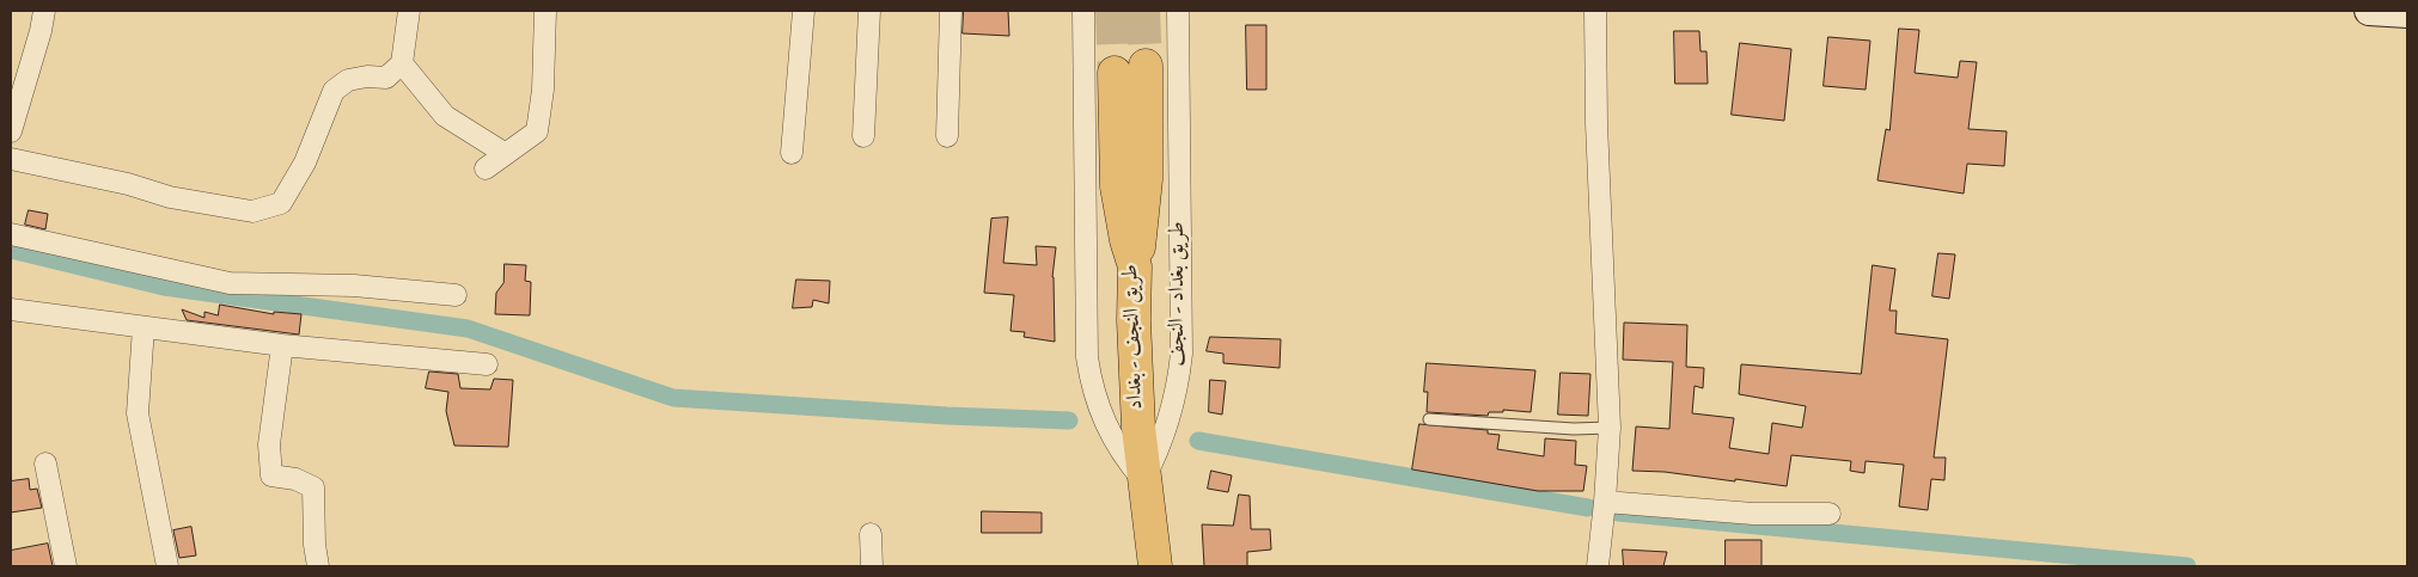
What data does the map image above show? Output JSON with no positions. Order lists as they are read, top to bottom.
{
  "streets": {
    "main road": ["طريق بغداد - النجف", "طريق النجف - بغداد"]
  },
  "crossings": [
    ["طريق بغداد - النجف", "طريق النجف - بغداد"]
  ]
}
